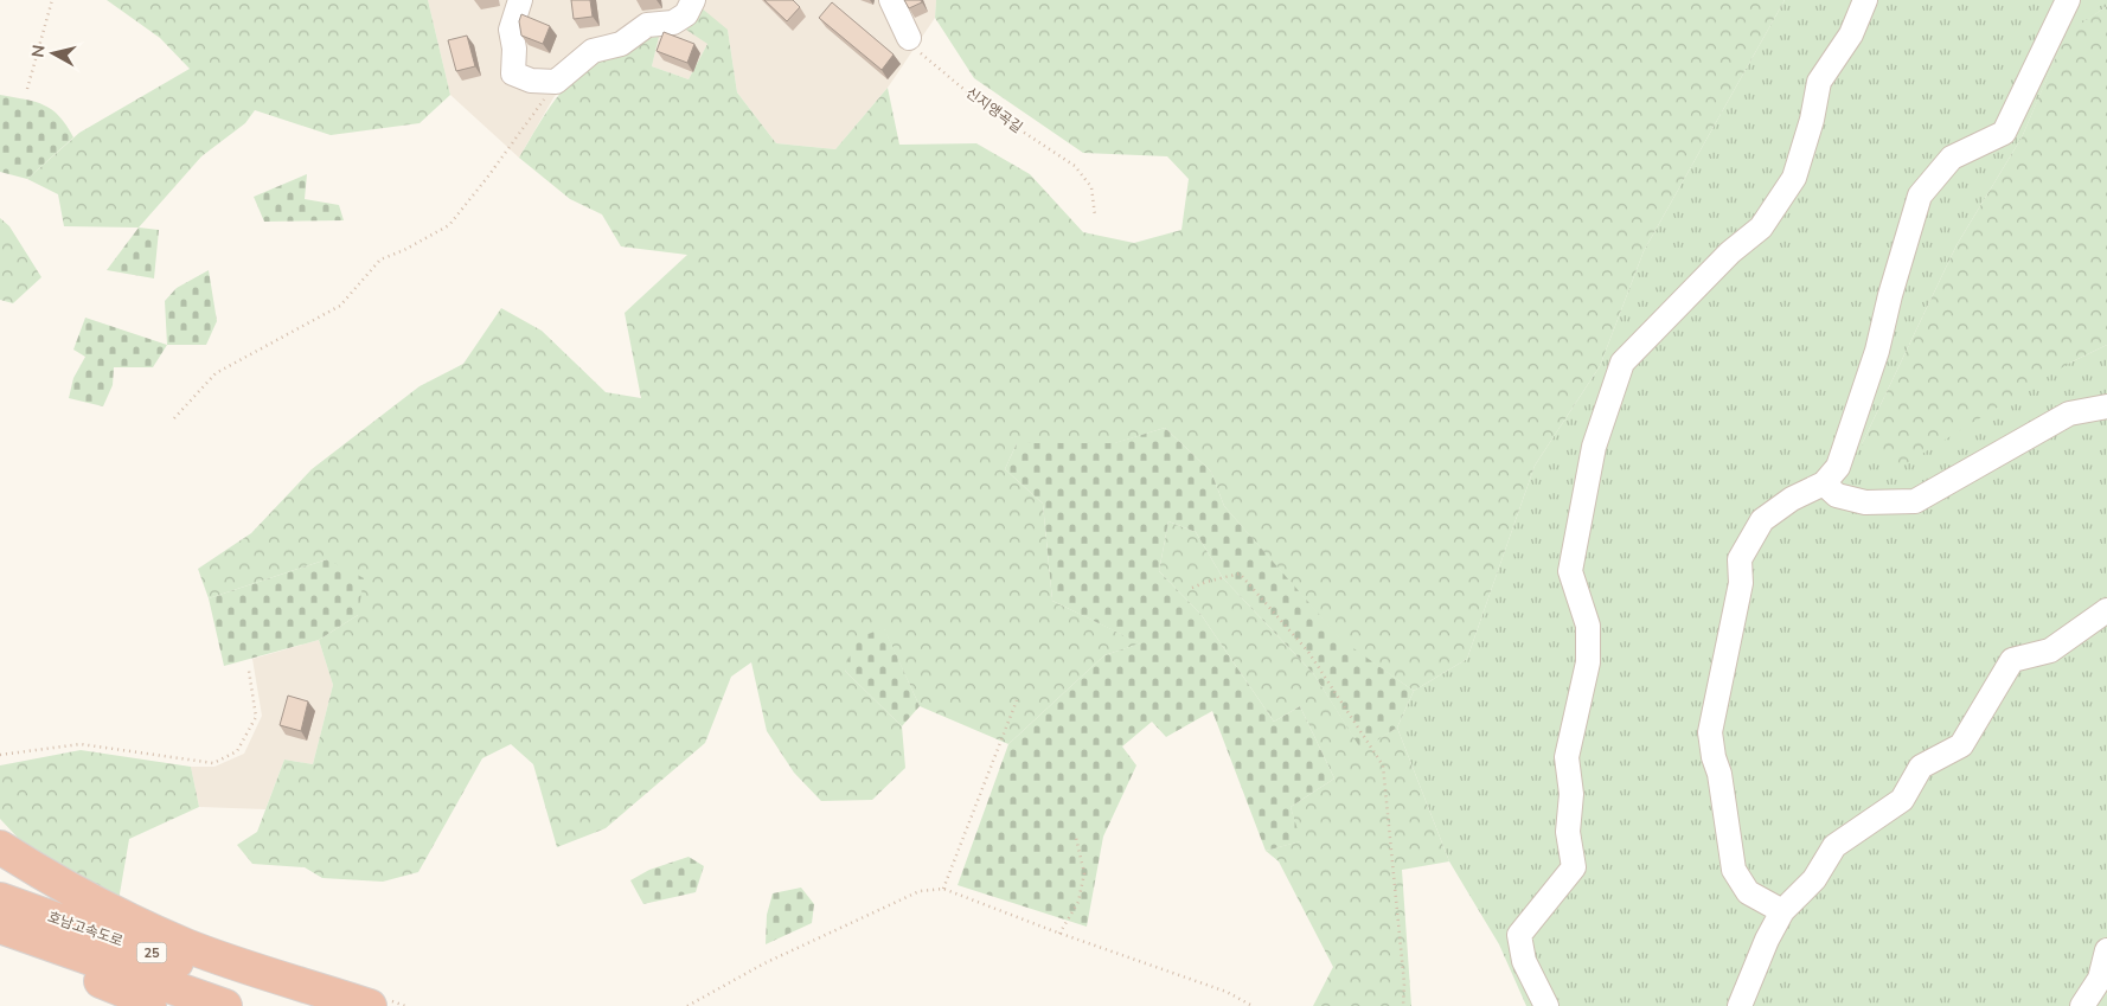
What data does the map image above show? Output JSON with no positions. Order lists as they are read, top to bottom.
{
  "streets": {
    "highway": ["호남고속도로", "25"],
    "path": ["신지앵곡길"]
  },
  "north": "left"
}
